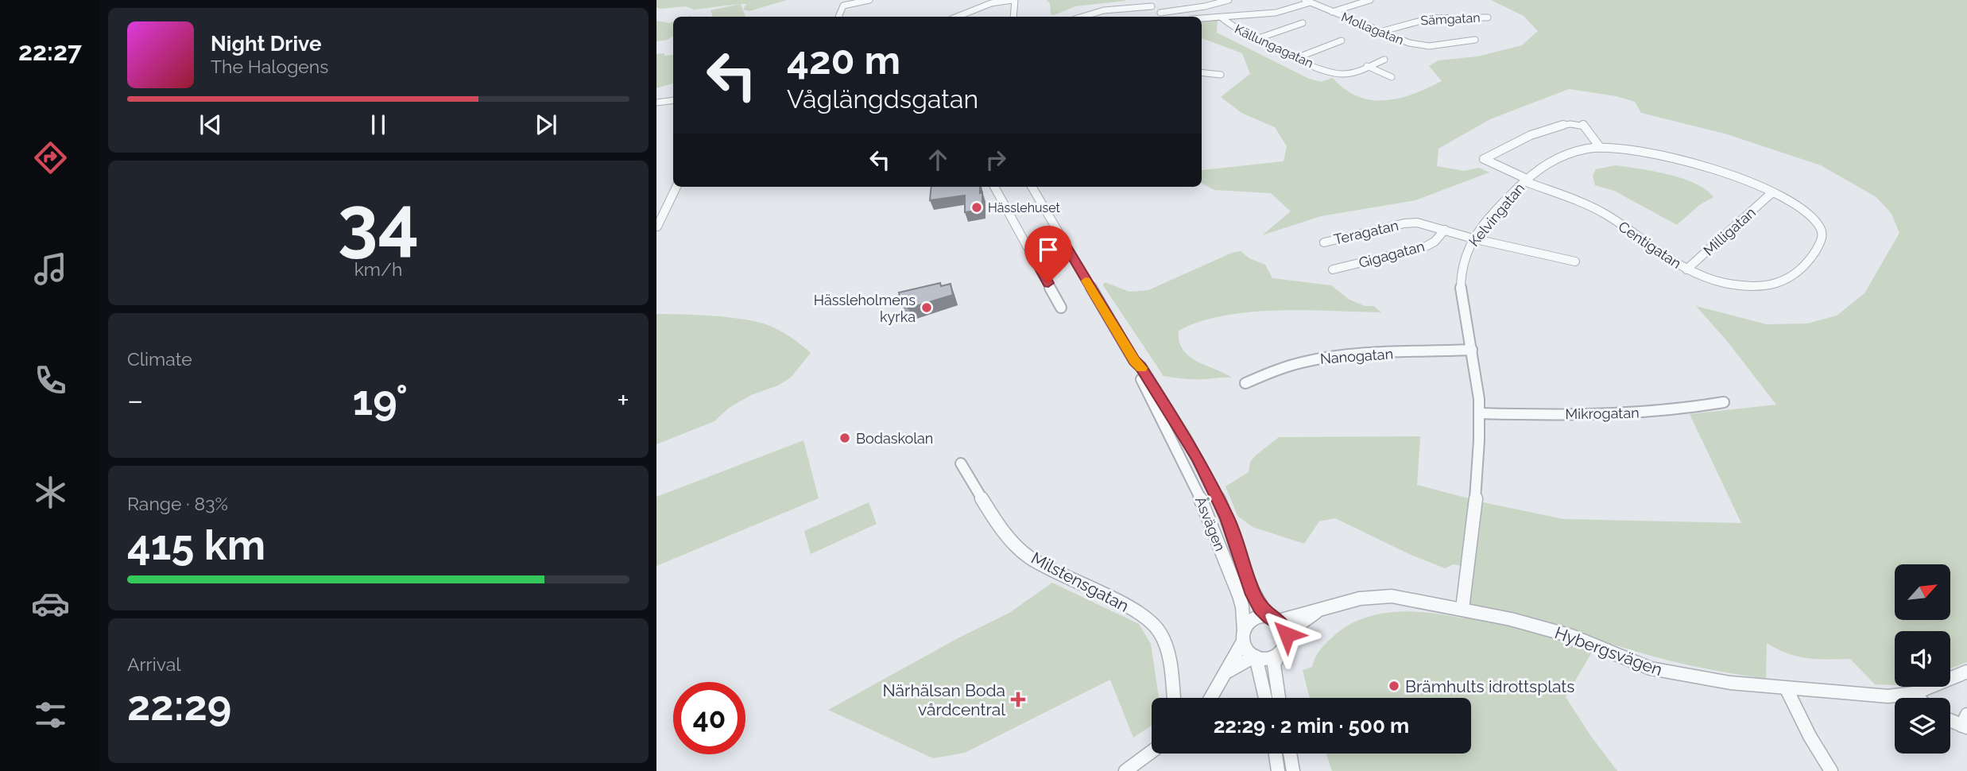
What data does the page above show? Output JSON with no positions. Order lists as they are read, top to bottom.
{
  "streets": {
    "street": [
      "Sämgatan",
      "Mollagatan",
      "Källungagatan",
      "Kelvingatan",
      "Milligatan",
      "Teragatan",
      "Centigatan",
      "Gigagatan",
      "Nanogatan",
      "Mikrogatan",
      "Åsvägen",
      "Milstensgatan",
      "Hybergsvägen"
    ]
  },
  "crossings": [
    ["Sämgatan", "Mollagatan"],
    ["Kelvingatan", "Milligatan"],
    ["Kelvingatan", "Teragatan"],
    ["Kelvingatan", "Centigatan"],
    ["Kelvingatan", "Nanogatan"],
    ["Kelvingatan", "Mikrogatan"],
    ["Kelvingatan", "Hybergsvägen"],
    ["Milligatan", "Centigatan"],
    ["Teragatan", "Gigagatan"],
    ["Åsvägen", "Hybergsvägen"]
  ],
  "places": {
    "other": [
      "Hässlehuset",
      "Hässleholmens kyrka",
      "Bodaskolan",
      "Brämhults idrottsplats"
    ],
    "health": ["Närhälsan Boda vårdcentral"]
  },
  "north": "top right",
  "page": {
    "tabs": "22:27",
    "turn": ["420 m", "Våglängdsgatan"],
    "song": ["Night Drive", "The Halogens"],
    "tile": [
      ["34", "km/h"],
      "Climate",
      ["Range · 83%", "415 km"],
      ["Arrival", "22:29"]
    ],
    "heat": ["−", "19°", "+"],
    "limit": "40",
    "trip": "22:29 · 2 min · 500 m"
  }
}
